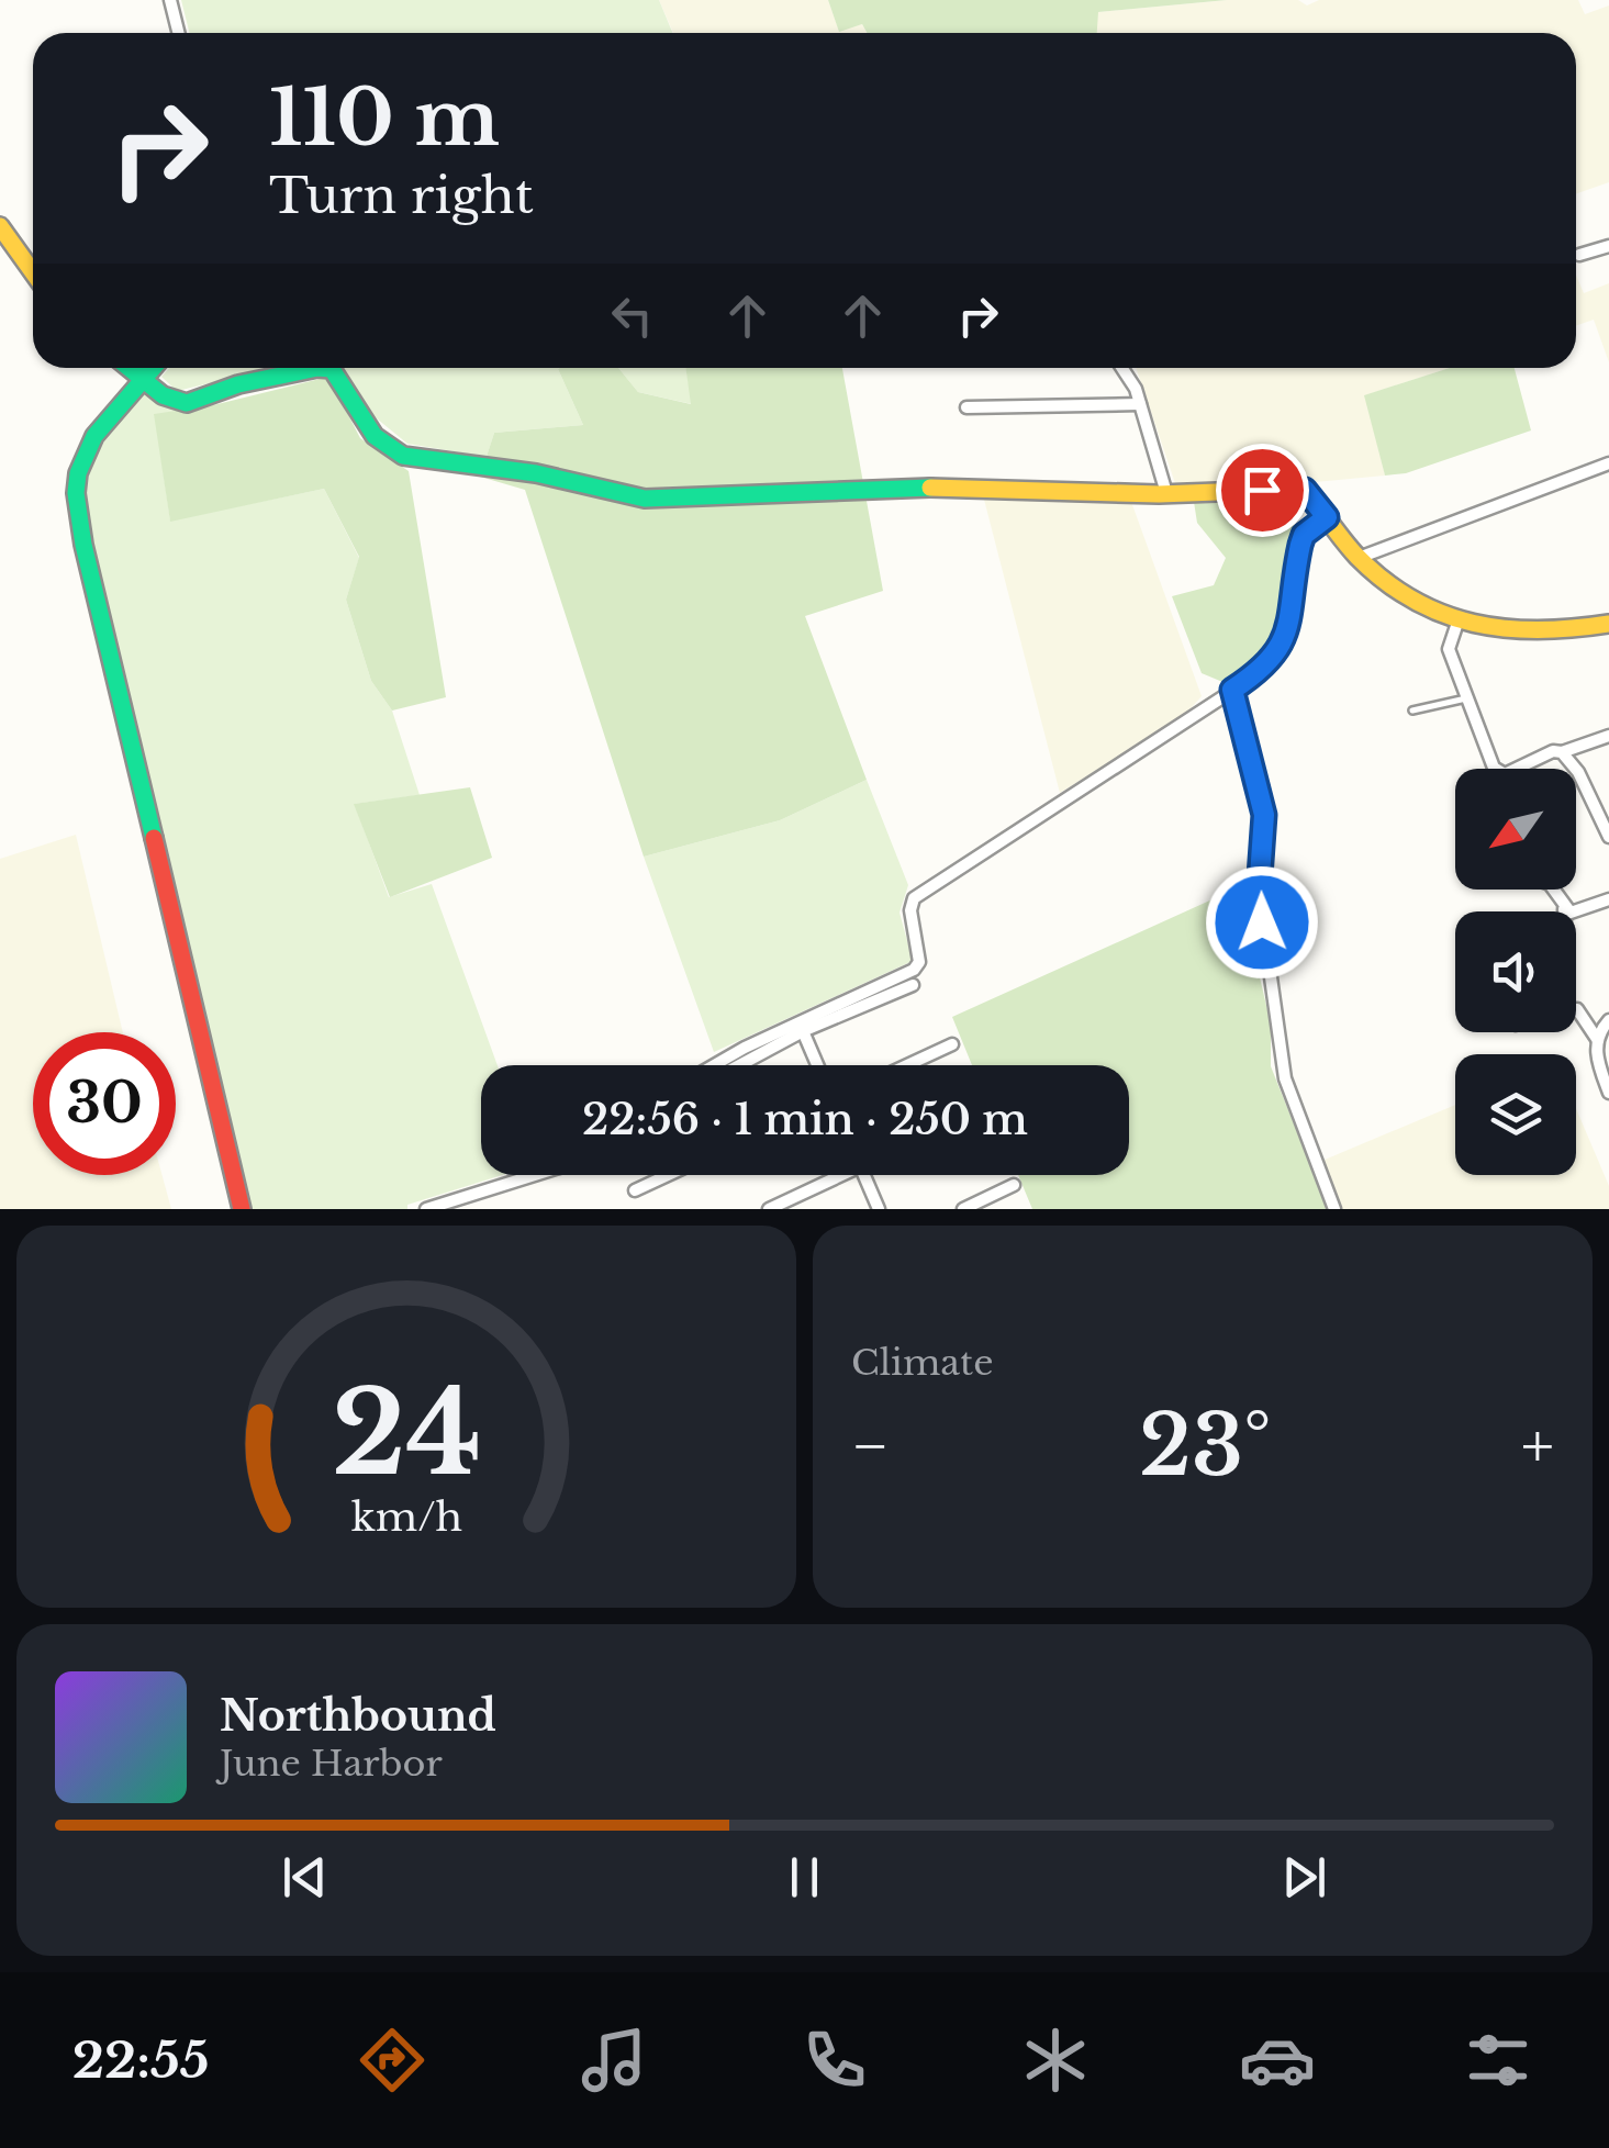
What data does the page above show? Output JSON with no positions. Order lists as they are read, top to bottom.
{
  "north": "bottom left",
  "page": {
    "turn": ["110 m", "Turn right"],
    "limit": "30",
    "trip": "22:56 · 1 min · 250 m",
    "tile": "Climate",
    "heat": ["−", "23°", "+"],
    "song": ["Northbound", "June Harbor"],
    "tabs": "22:55",
    "gauge": ["24", "km/h"]
  }
}
